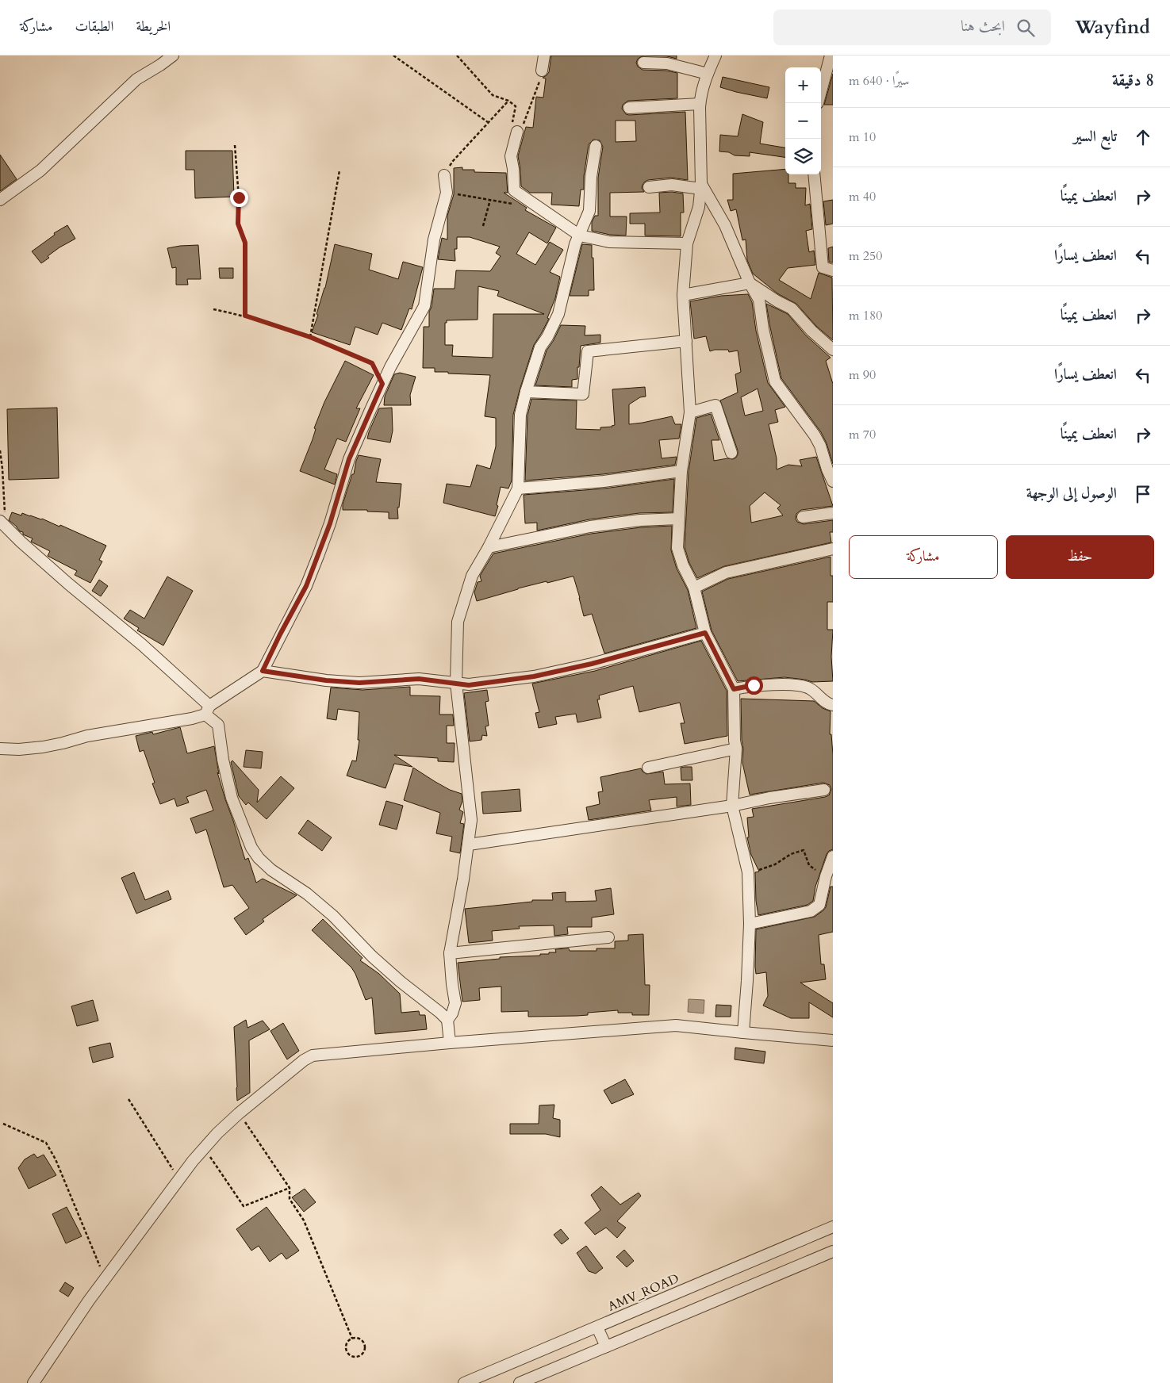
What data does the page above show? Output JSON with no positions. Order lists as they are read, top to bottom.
{
  "streets": {
    "street": ["AMV_ROAD"]
  },
  "page": {
    "header": "Wayfind",
    "search": "ابحث هنا",
    "nav": ["الخريطة", "الطبقات", "مشاركة"],
    "heading": ["8 دقيقة", "سيرًا · 640 m"],
    "map_buttons": ["+", "−"],
    "list": [
      ["تابع السير", "10 m"],
      ["انعطف يمينًا", "40 m"],
      ["انعطف يسارًا", "250 m"],
      ["انعطف يمينًا", "180 m"],
      ["انعطف يسارًا", "90 m"],
      ["انعطف يمينًا", "70 m"],
      "الوصول إلى الوجهة"
    ],
    "buttons": ["حفظ", "مشاركة"]
  }
}
